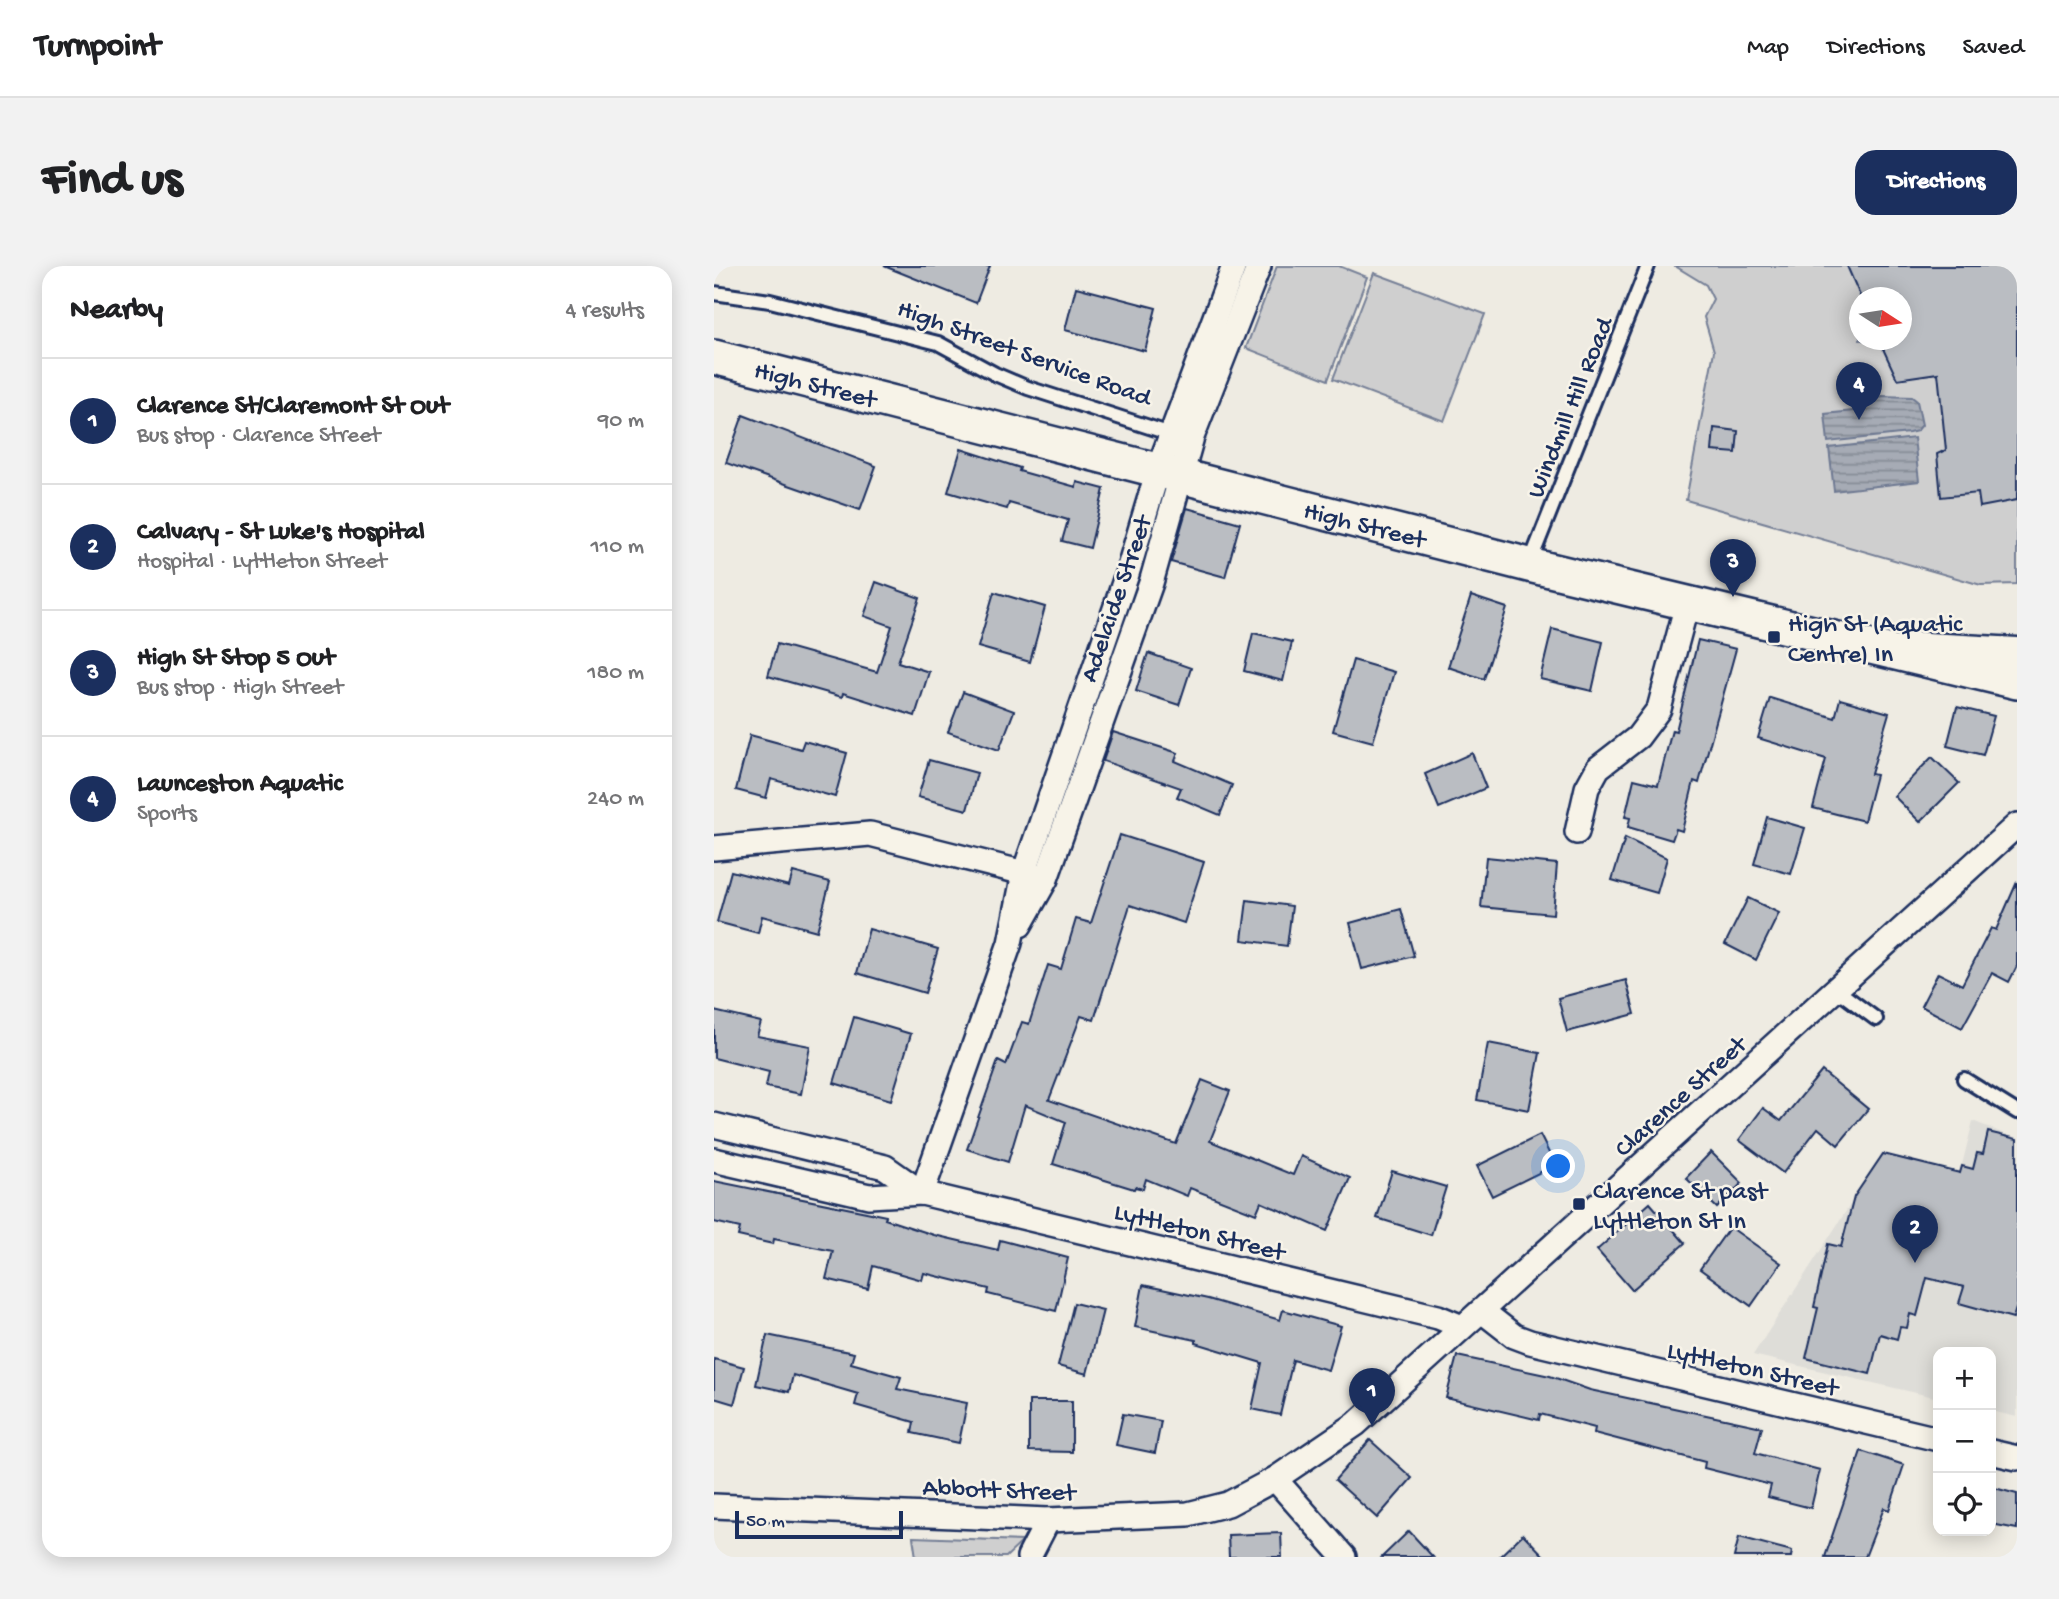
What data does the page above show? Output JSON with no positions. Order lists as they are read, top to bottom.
{
  "streets": {
    "main road": ["High Street"],
    "street": [
      "Adelaide Street",
      "Clarence Street",
      "Lyttleton Street",
      "Abbott Street"
    ],
    "lane": ["High Street Service Road", "Windmill Hill Road"]
  },
  "crossings": [
    ["High Street Service Road", "Adelaide Street"],
    ["High Street", "Windmill Hill Road"],
    ["High Street", "Adelaide Street"],
    ["Adelaide Street", "Lyttleton Street"],
    ["Clarence Street", "Lyttleton Street"],
    ["Clarence Street", "Abbott Street"]
  ],
  "places": {
    "transit": ["High St (Aquatic Centre) In", "Clarence St past Lyttleton St In"]
  },
  "scale_bar": "50 m",
  "north": "right",
  "page": {
    "header": "Turnpoint",
    "nav": ["Map", "Directions", "Saved"],
    "buttons": "Directions",
    "title": "Find us",
    "heading": ["Nearby", "4 results"],
    "list": [
      {
        "mark": "1",
        "name": "Clarence St/Claremont St Out",
        "note": "Bus stop · Clarence Street",
        "value": "90 m"
      },
      {
        "mark": "2",
        "name": "Calvary - St Luke's Hospital",
        "note": "Hospital · Lyttleton Street",
        "value": "110 m"
      },
      {
        "mark": "3",
        "name": "High St Stop 5 Out",
        "note": "Bus stop · High Street",
        "value": "180 m"
      },
      {
        "mark": "4",
        "name": "Launceston Aquatic",
        "note": "Sports",
        "value": "240 m"
      }
    ],
    "pins": [
      "4",
      "3",
      "2",
      "1"
    ],
    "map_buttons": ["+", "−"],
    "scale": "50 m"
  }
}
